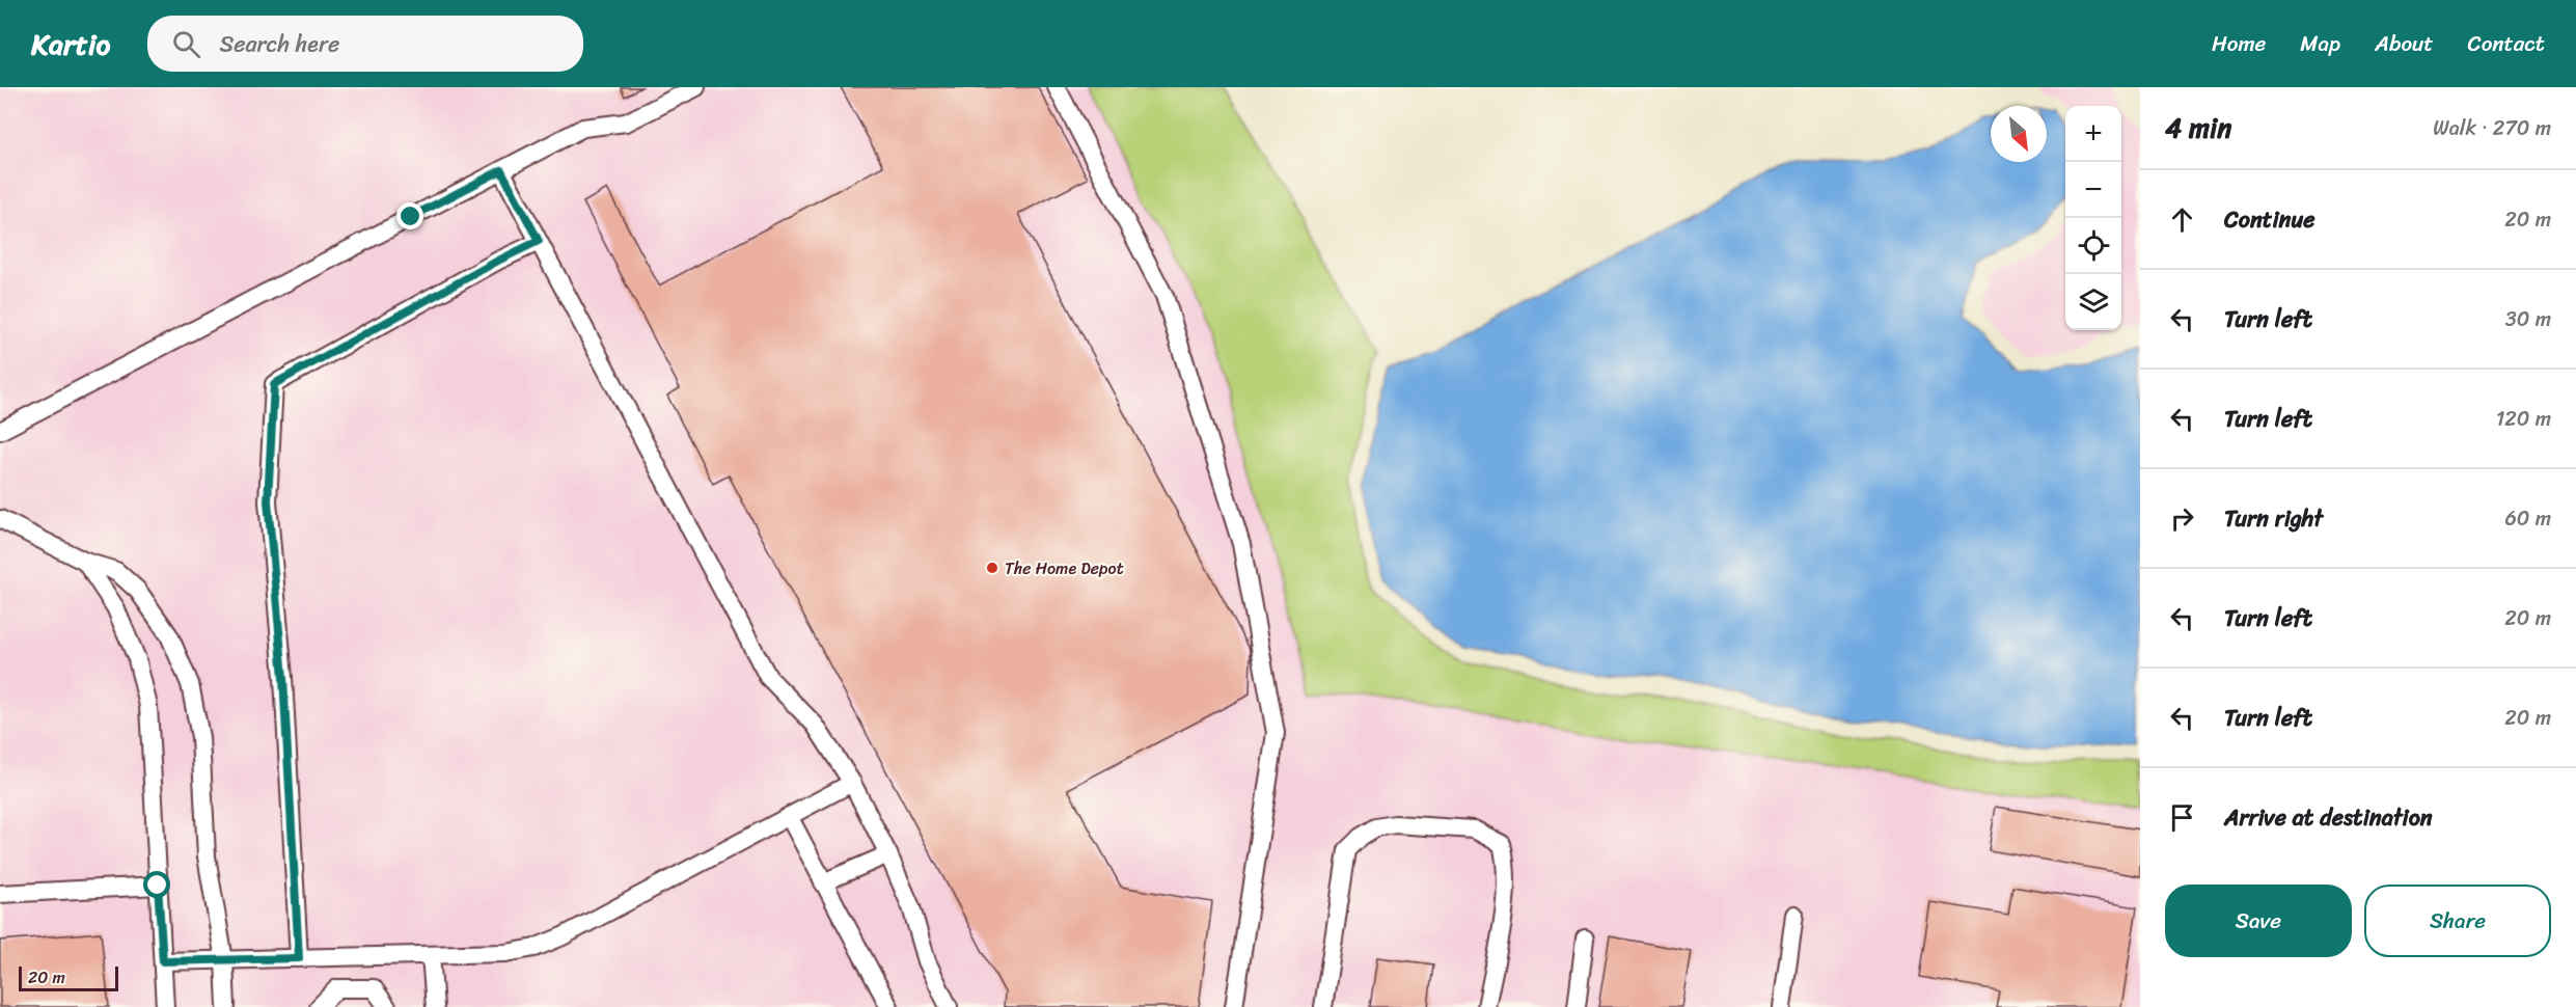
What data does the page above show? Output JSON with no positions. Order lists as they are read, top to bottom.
{
  "places": ["The Home Depot"],
  "scale_bar": "20 m",
  "north": "bottom right",
  "page": {
    "header": "Kartio",
    "search": "Search here",
    "nav": [
      "Home",
      "Map",
      "About",
      "Contact"
    ],
    "heading": ["4 min", "Walk · 270 m"],
    "map_buttons": ["+", "−"],
    "list": [
      ["Continue", "20 m"],
      ["Turn left", "30 m"],
      ["Turn left", "120 m"],
      ["Turn right", "60 m"],
      ["Turn left", "20 m"],
      ["Turn left", "20 m"],
      "Arrive at destination"
    ],
    "buttons": ["Save", "Share"],
    "scale": "20 m"
  }
}
